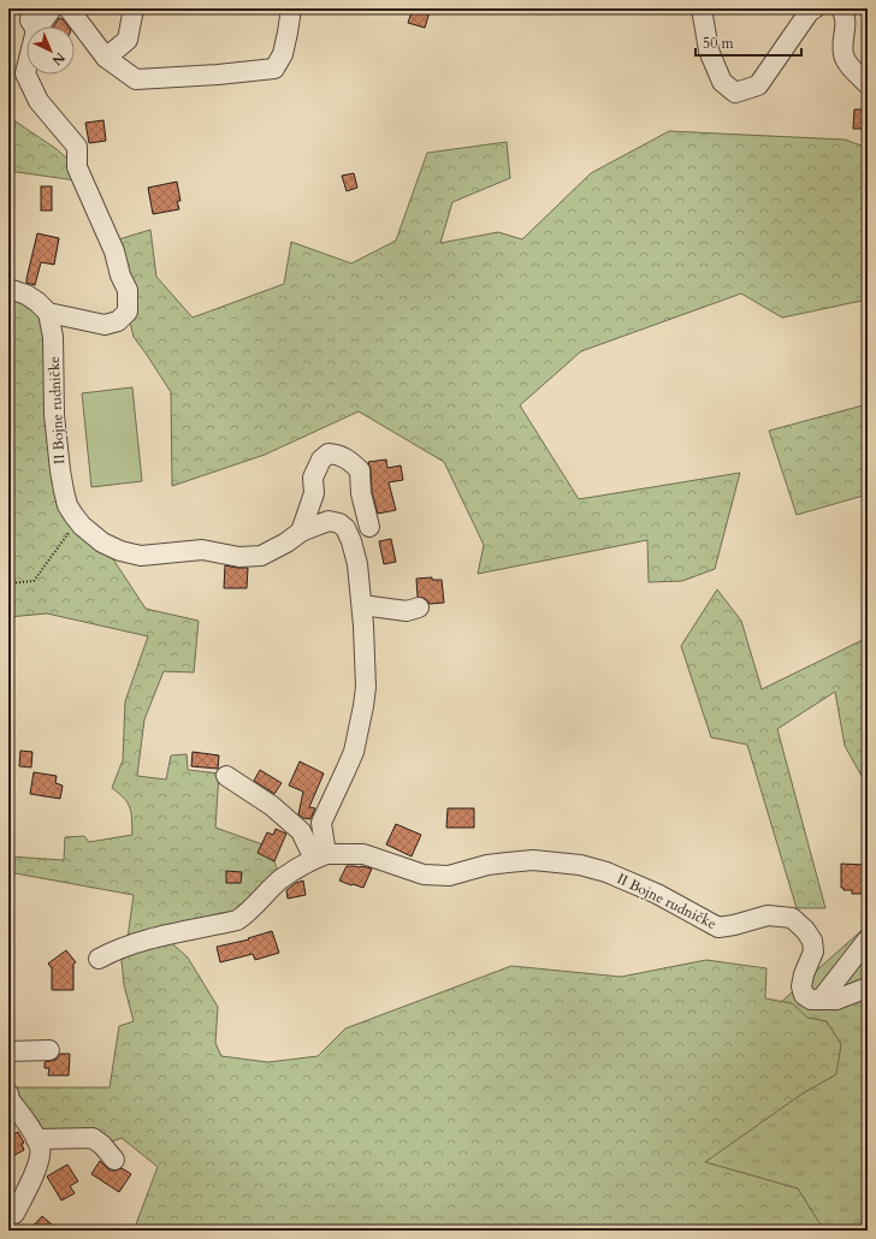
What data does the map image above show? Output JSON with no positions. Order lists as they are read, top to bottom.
{
  "streets": {
    "street": ["II Bojne rudničke"]
  },
  "scale_bar": "50 m",
  "north": "bottom right"
}
